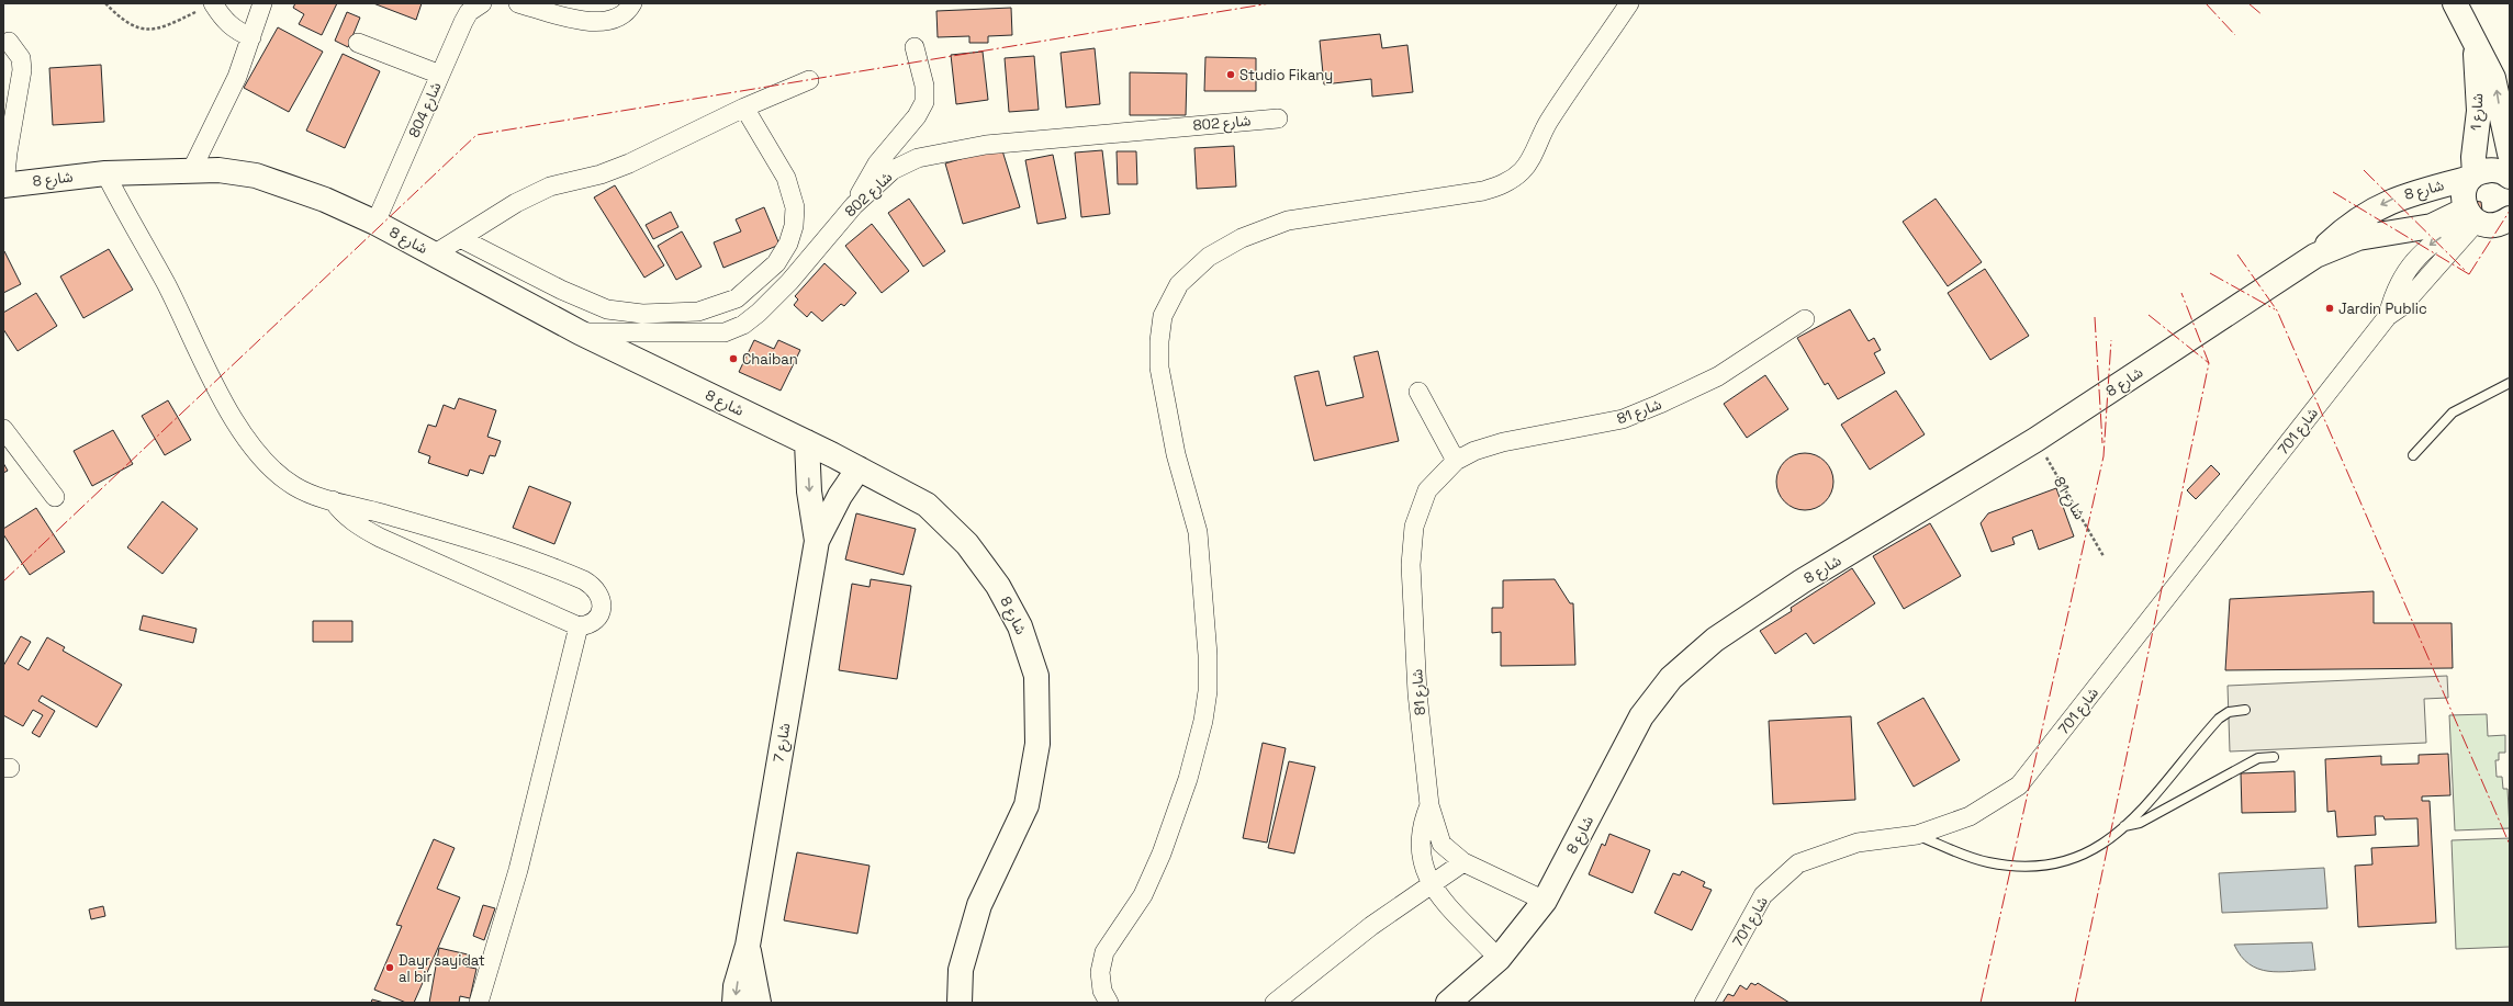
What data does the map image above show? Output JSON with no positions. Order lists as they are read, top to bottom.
{
  "streets": {
    "street": [
      "شارع 804",
      "شارع 1",
      "شارع 802",
      "شارع 8",
      "شارع 81",
      "شارع 701",
      "شارع 7"
    ]
  },
  "crossings": [
    ["شارع 804", "شارع 8"],
    ["شارع 1", "شارع 8"],
    ["شارع 802", "شارع 8"],
    ["شارع 8", "شارع 81"],
    ["شارع 8", "شارع 701"]
  ],
  "places": [
    "Studio Fikany",
    "Jardin Public",
    "Chaiban",
    "Dayr sayidat al bir"
  ]
}
